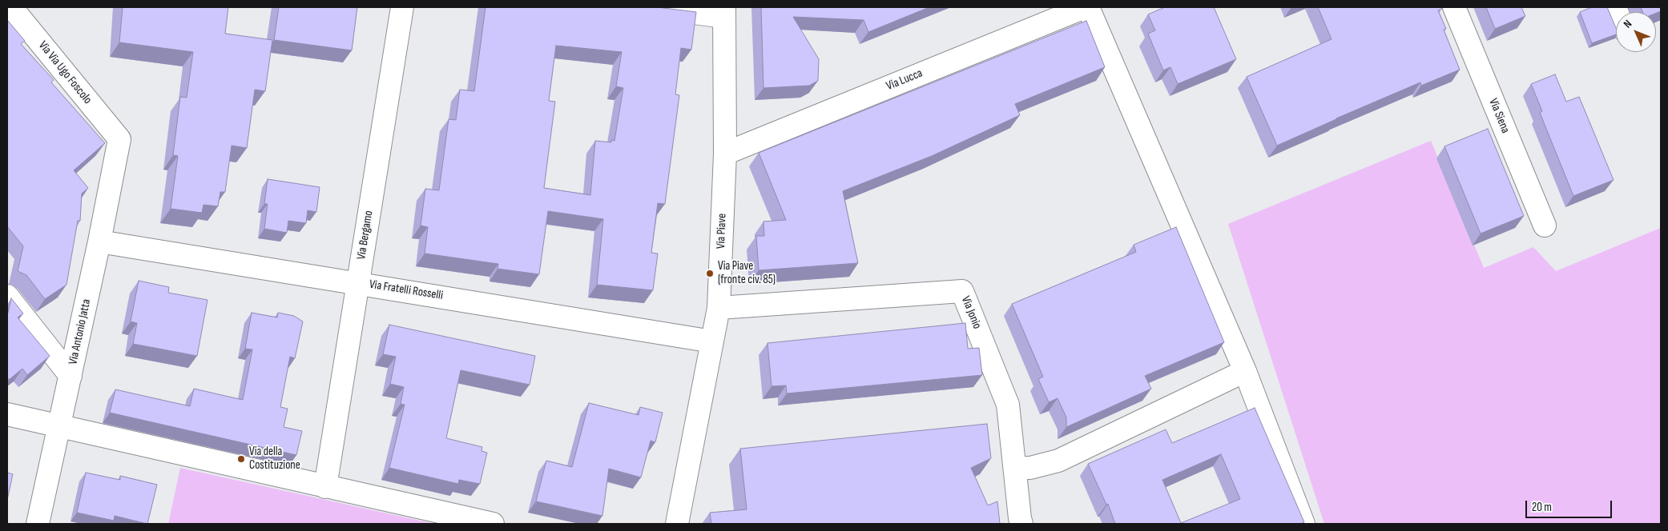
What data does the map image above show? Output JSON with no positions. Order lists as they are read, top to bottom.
{
  "streets": {
    "street": [
      "Via Via Ugo Foscolo",
      "Via Lucca",
      "Via Siena",
      "Via Piave",
      "Via Bergamo",
      "Via Fratelli Rosselli",
      "Via Jonio",
      "Via Antonio Jatta"
    ]
  },
  "crossings": [
    ["Via Via Ugo Foscolo", "Via Antonio Jatta"],
    ["Via Lucca", "Via Piave"],
    ["Via Piave", "Via Fratelli Rosselli"],
    ["Via Piave", "Via Jonio"],
    ["Via Bergamo", "Via Fratelli Rosselli"],
    ["Via Fratelli Rosselli", "Via Antonio Jatta"]
  ],
  "places": ["Via Piave (fronte civ. 85)", "Via della Costituzione"],
  "scale_bar": "20 m",
  "north": "top left"
}
